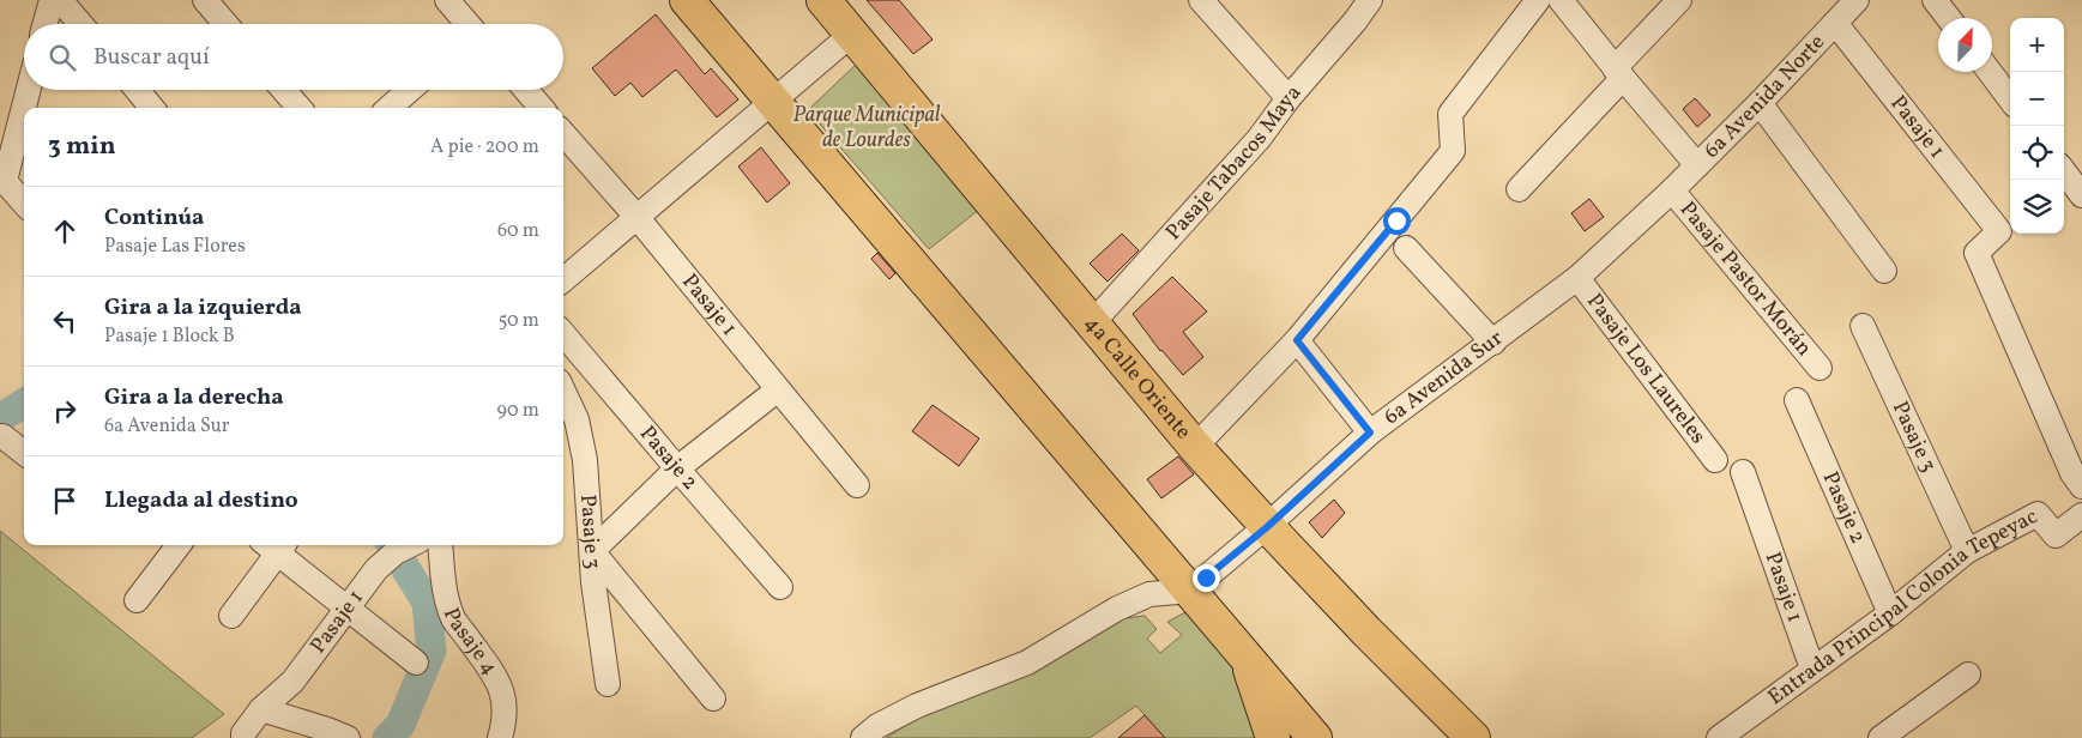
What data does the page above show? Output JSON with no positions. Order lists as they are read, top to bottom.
{
  "streets": {
    "highway": ["4a Calle Oriente"],
    "street": [
      "6a Avenida Norte",
      "Pasaje 1",
      "Pasaje Tabacos Maya",
      "Pasaje Pastor Morán",
      "Pasaje Los Laureles",
      "6a Avenida Sur",
      "Pasaje 3",
      "Pasaje 2",
      "Entrada Principal Colonia Tepeyac",
      "Pasaje 4"
    ]
  },
  "crossings": [
    ["6a Avenida Norte", "Pasaje 1"],
    ["6a Avenida Norte", "6a Avenida Sur"],
    ["Pasaje 1", "Entrada Principal Colonia Tepeyac"],
    ["Pasaje Tabacos Maya", "4a Calle Oriente"],
    ["Pasaje Pastor Morán", "6a Avenida Sur"],
    ["Pasaje Los Laureles", "6a Avenida Sur"],
    ["4a Calle Oriente", "6a Avenida Sur"],
    ["Pasaje 3", "Entrada Principal Colonia Tepeyac"],
    ["Pasaje 2", "Entrada Principal Colonia Tepeyac"]
  ],
  "parks": ["Parque Municipal de Lourdes"],
  "north": "top right",
  "page": {
    "map_buttons": ["+", "−"],
    "search": "Buscar aquí",
    "heading": ["3 min", "A pie · 200 m"],
    "list": [
      ["Continúa", "Pasaje Las Flores", "60 m"],
      ["Gira a la izquierda", "Pasaje 1 Block B", "50 m"],
      ["Gira a la derecha", "6a Avenida Sur", "90 m"],
      "Llegada al destino"
    ]
  }
}
